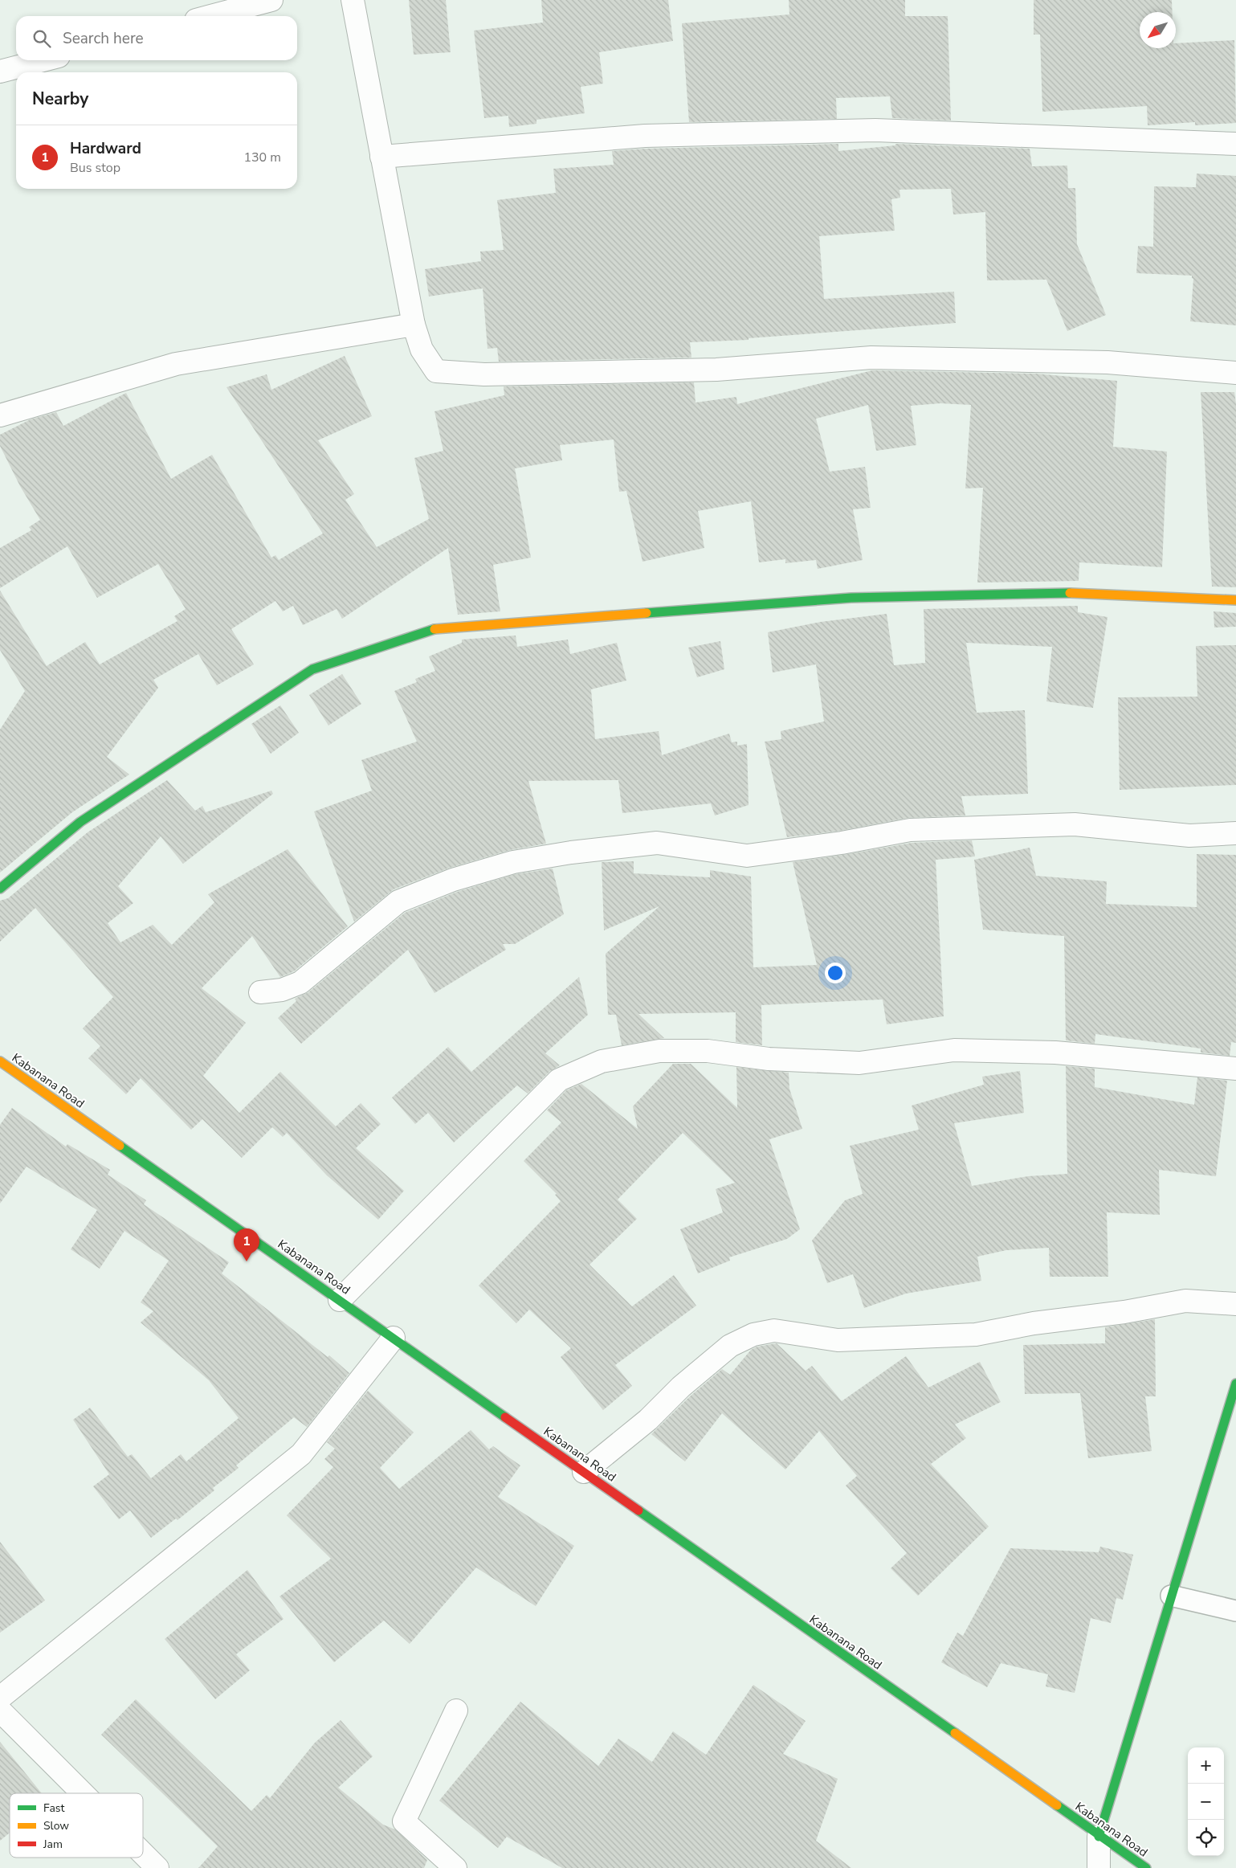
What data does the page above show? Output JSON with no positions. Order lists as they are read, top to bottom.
{
  "streets": {
    "street": ["Kabanana Road"]
  },
  "legend": ["Fast", "Slow", "Jam"],
  "north": "bottom left",
  "page": {
    "search": "Search here",
    "heading": "Nearby",
    "list": [
      {
        "mark": "1",
        "name": "Hardward",
        "note": "Bus stop",
        "value": "130 m"
      }
    ],
    "pins": "1",
    "map_buttons": ["+", "−"]
  }
}
